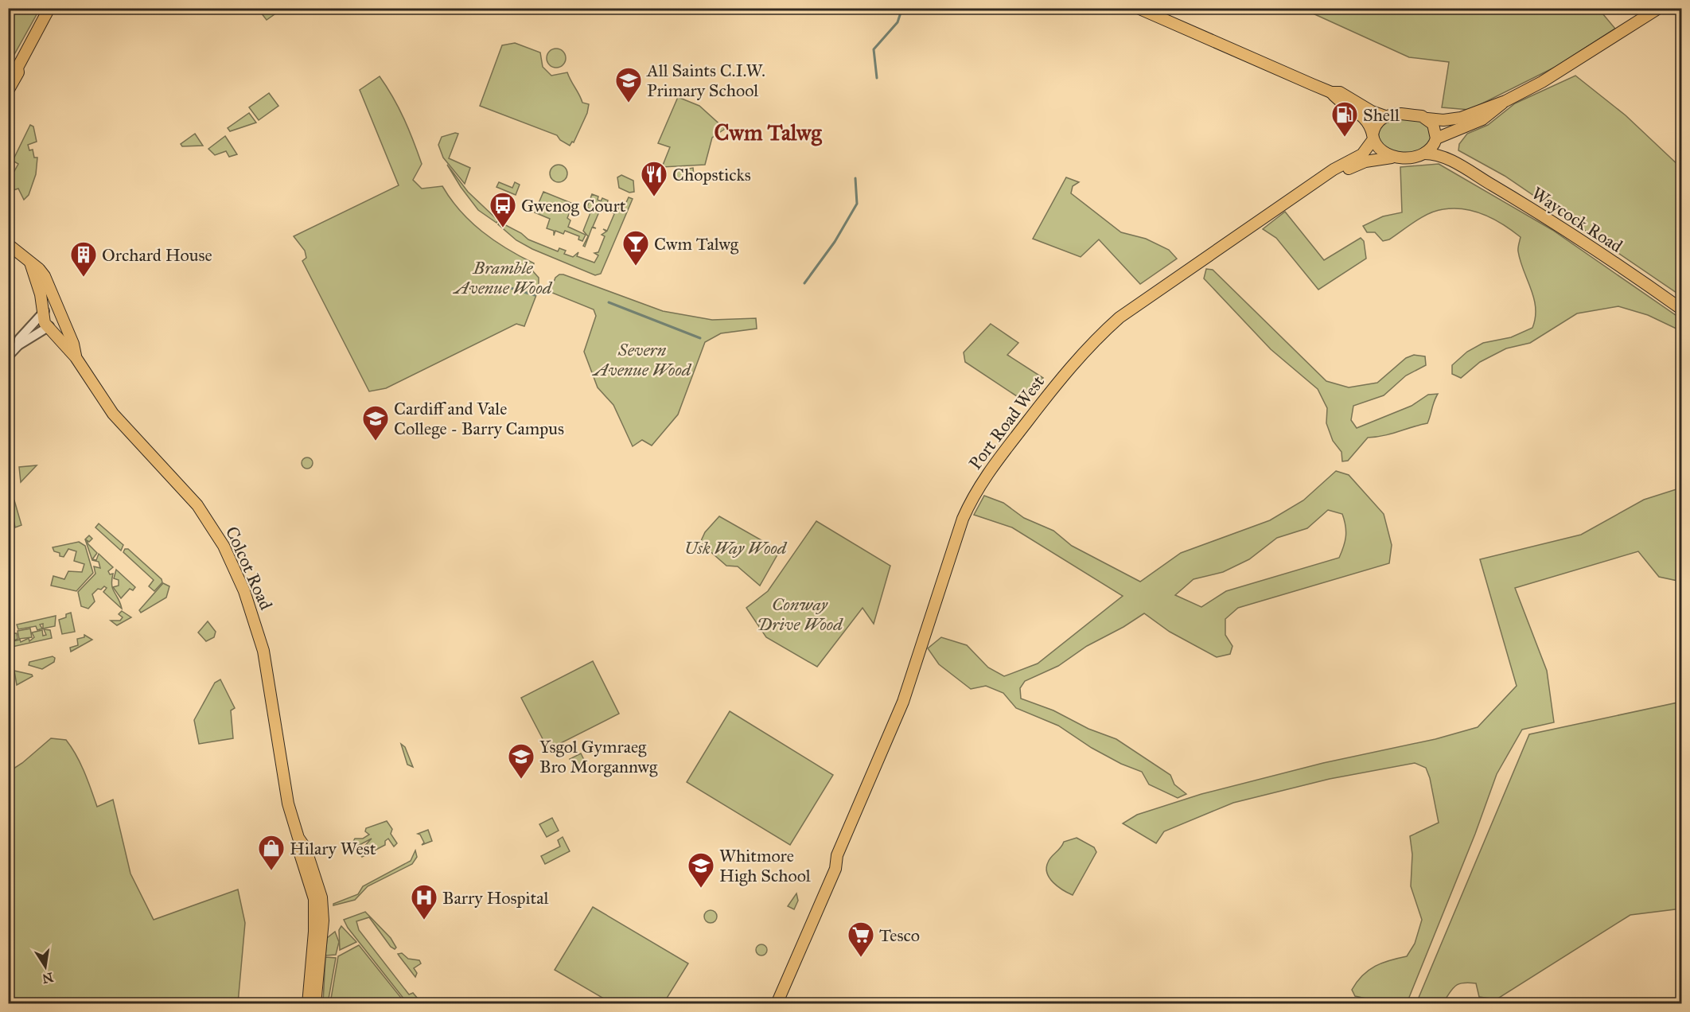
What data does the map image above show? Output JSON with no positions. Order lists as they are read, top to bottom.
{
  "streets": {
    "main road": ["Waycock Road", "Port Road West", "Colcot Road"]
  },
  "crossings": [
    ["Waycock Road", "Port Road West"]
  ],
  "districts": ["Cwm Talwg"],
  "parks": [
    "Bramble Avenue Wood",
    "Severn Avenue Wood",
    "Usk Way Wood",
    "Conway Drive Wood"
  ],
  "places": {
    "school or university": [
      "All Saints C.I.W. Primary School",
      "Cardiff and Vale College - Barry Campus",
      "Ysgol Gymraeg Bro Morgannwg",
      "Whitmore High School"
    ],
    "fuel station": ["Shell"],
    "restaurant": ["Chopsticks"],
    "bus stop": ["Gwenog Court"],
    "bar": ["Cwm Talwg"],
    "building": ["Orchard House"],
    "shop": ["Hilary West"],
    "hospital": ["Barry Hospital"],
    "supermarket": ["Tesco"]
  },
  "north": "bottom"
}
